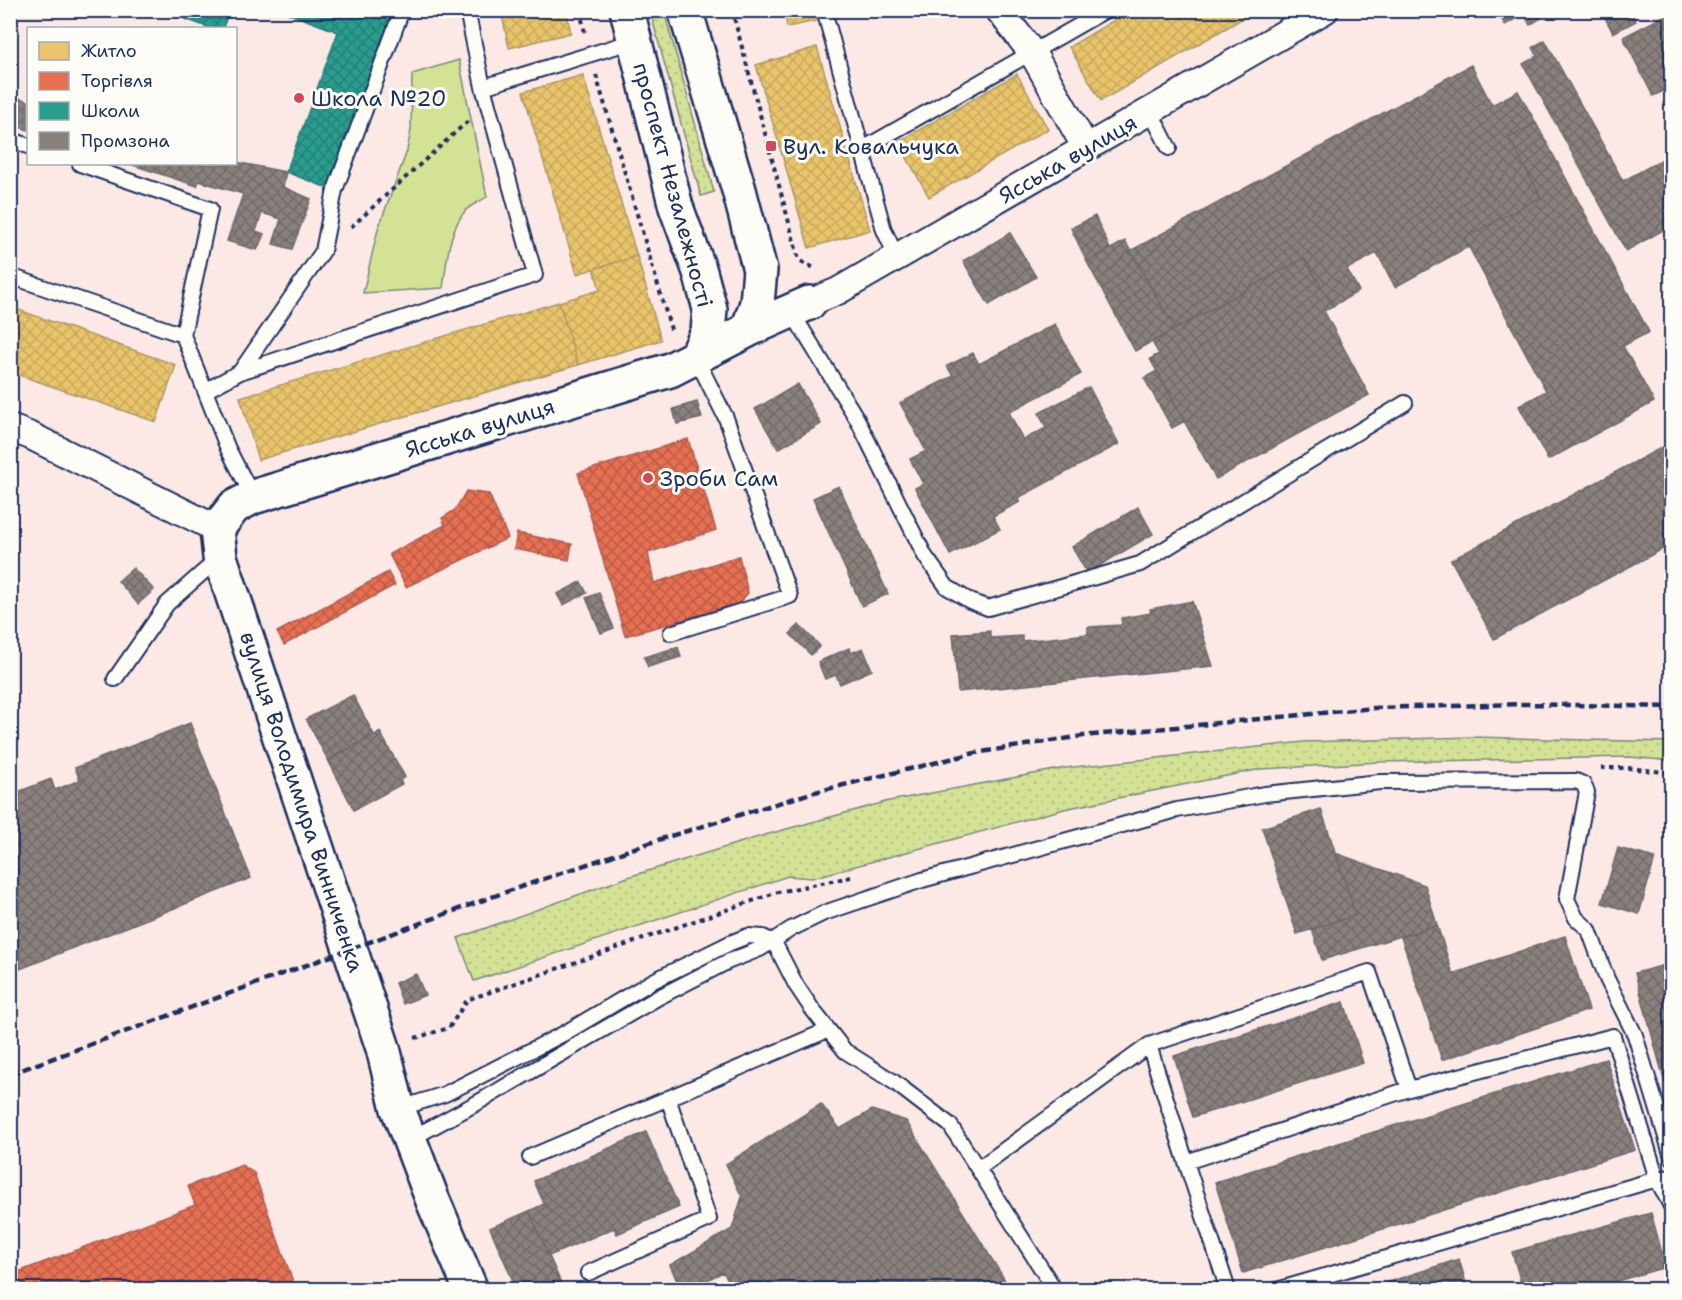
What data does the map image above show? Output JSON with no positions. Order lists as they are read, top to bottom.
{
  "streets": {
    "main road": ["Ясська вулиця", "проспект Незалежності", "вулиця Володимира Винниченка"]
  },
  "crossings": [
    ["Ясська вулиця", "проспект Незалежності"],
    ["Ясська вулиця", "вулиця Володимира Винниченка"]
  ],
  "places": {
    "other": ["Школа №20", "Зроби Сам"],
    "transit": ["Вул. Ковальчука"]
  },
  "legend": [
    "Житло",
    "Торгівля",
    "Школи",
    "Промзона"
  ]
}
